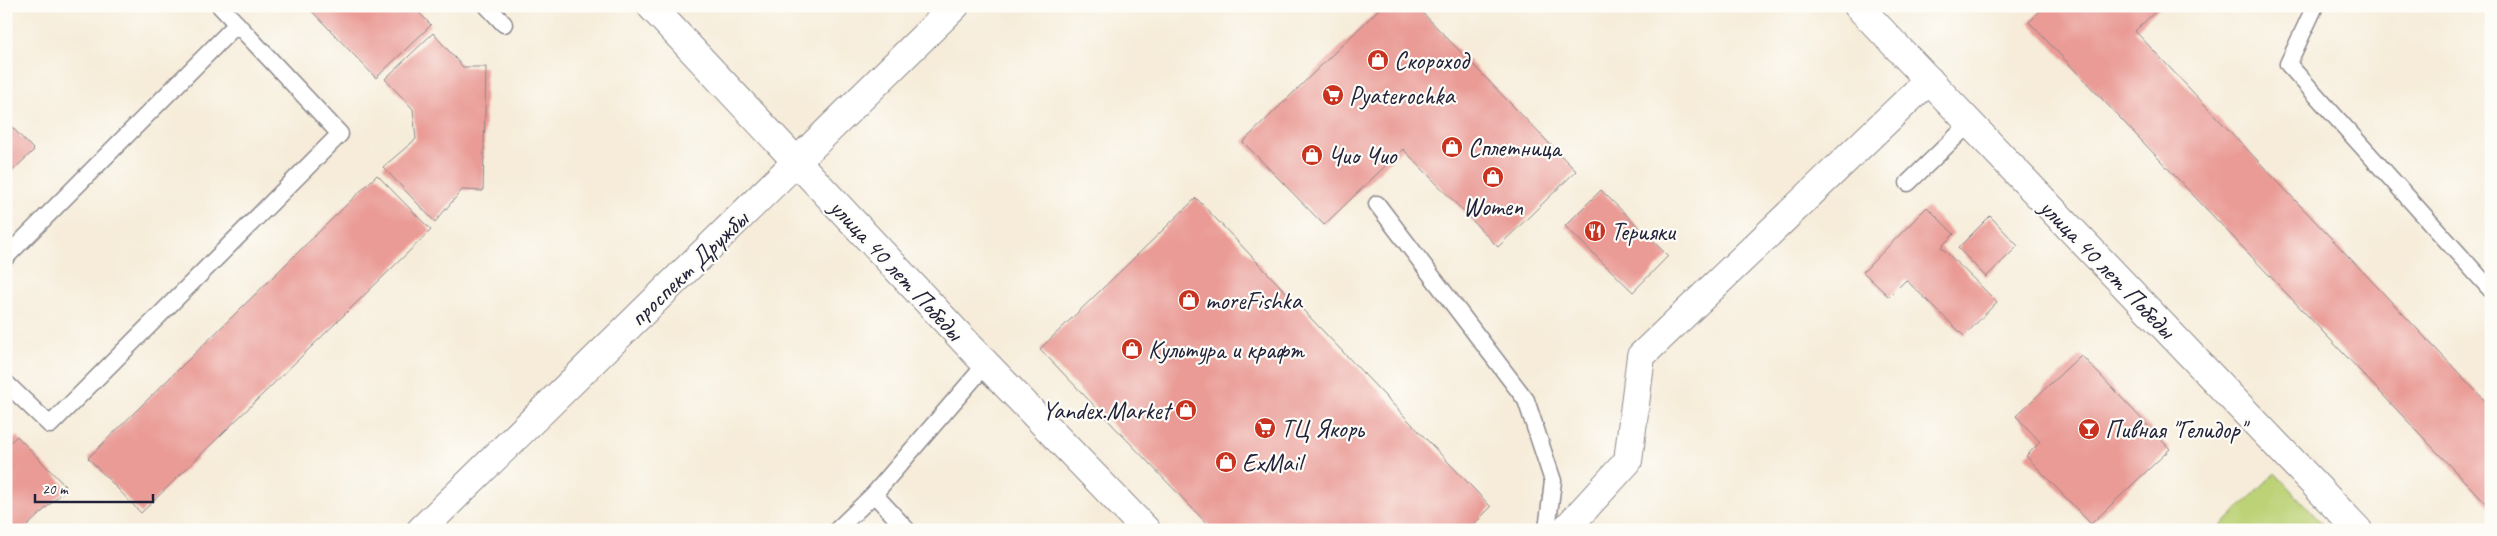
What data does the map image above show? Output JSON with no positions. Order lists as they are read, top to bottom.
{
  "streets": {
    "street": ["проспект Дружбы", "улица 40 лет Победы"]
  },
  "crossings": [
    ["проспект Дружбы", "улица 40 лет Победы"]
  ],
  "places": {
    "shop": [
      "Скороход",
      "Сплетница",
      "Чио Чио",
      "Women",
      "moreFishka",
      "Культура и крафт",
      "Yandex.Market",
      "ExMail"
    ],
    "supermarket": ["Pyaterochka", "ТЦ Якорь"],
    "restaurant": ["Терияки"],
    "bar": ["Пивная \"Гелидор\""]
  },
  "scale_bar": "20 m"
}
